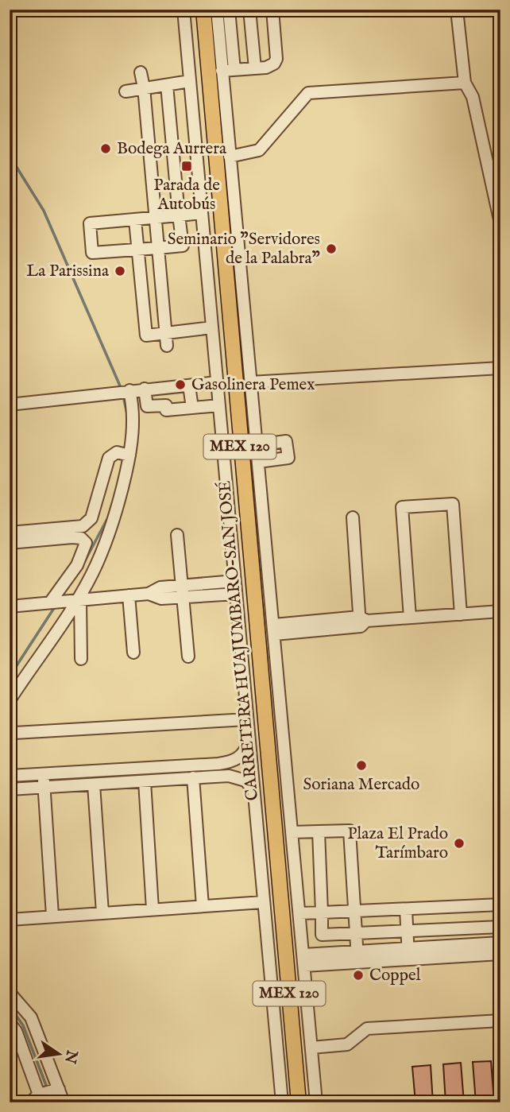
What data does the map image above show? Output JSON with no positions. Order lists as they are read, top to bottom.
{
  "streets": {
    "main road": ["MEX 120", "CARRETERA HUAJUMBARO-SAN JOSÉ"]
  },
  "places": {
    "other": [
      "Bodega Aurrera",
      "Seminario \"Servidores de la Palabra\"",
      "La Parissina",
      "Gasolinera Pemex",
      "Soriana Mercado",
      "Plaza El Prado Tarímbaro",
      "Coppel"
    ],
    "transit": ["Parada de Autobús"]
  },
  "north": "right"
}
